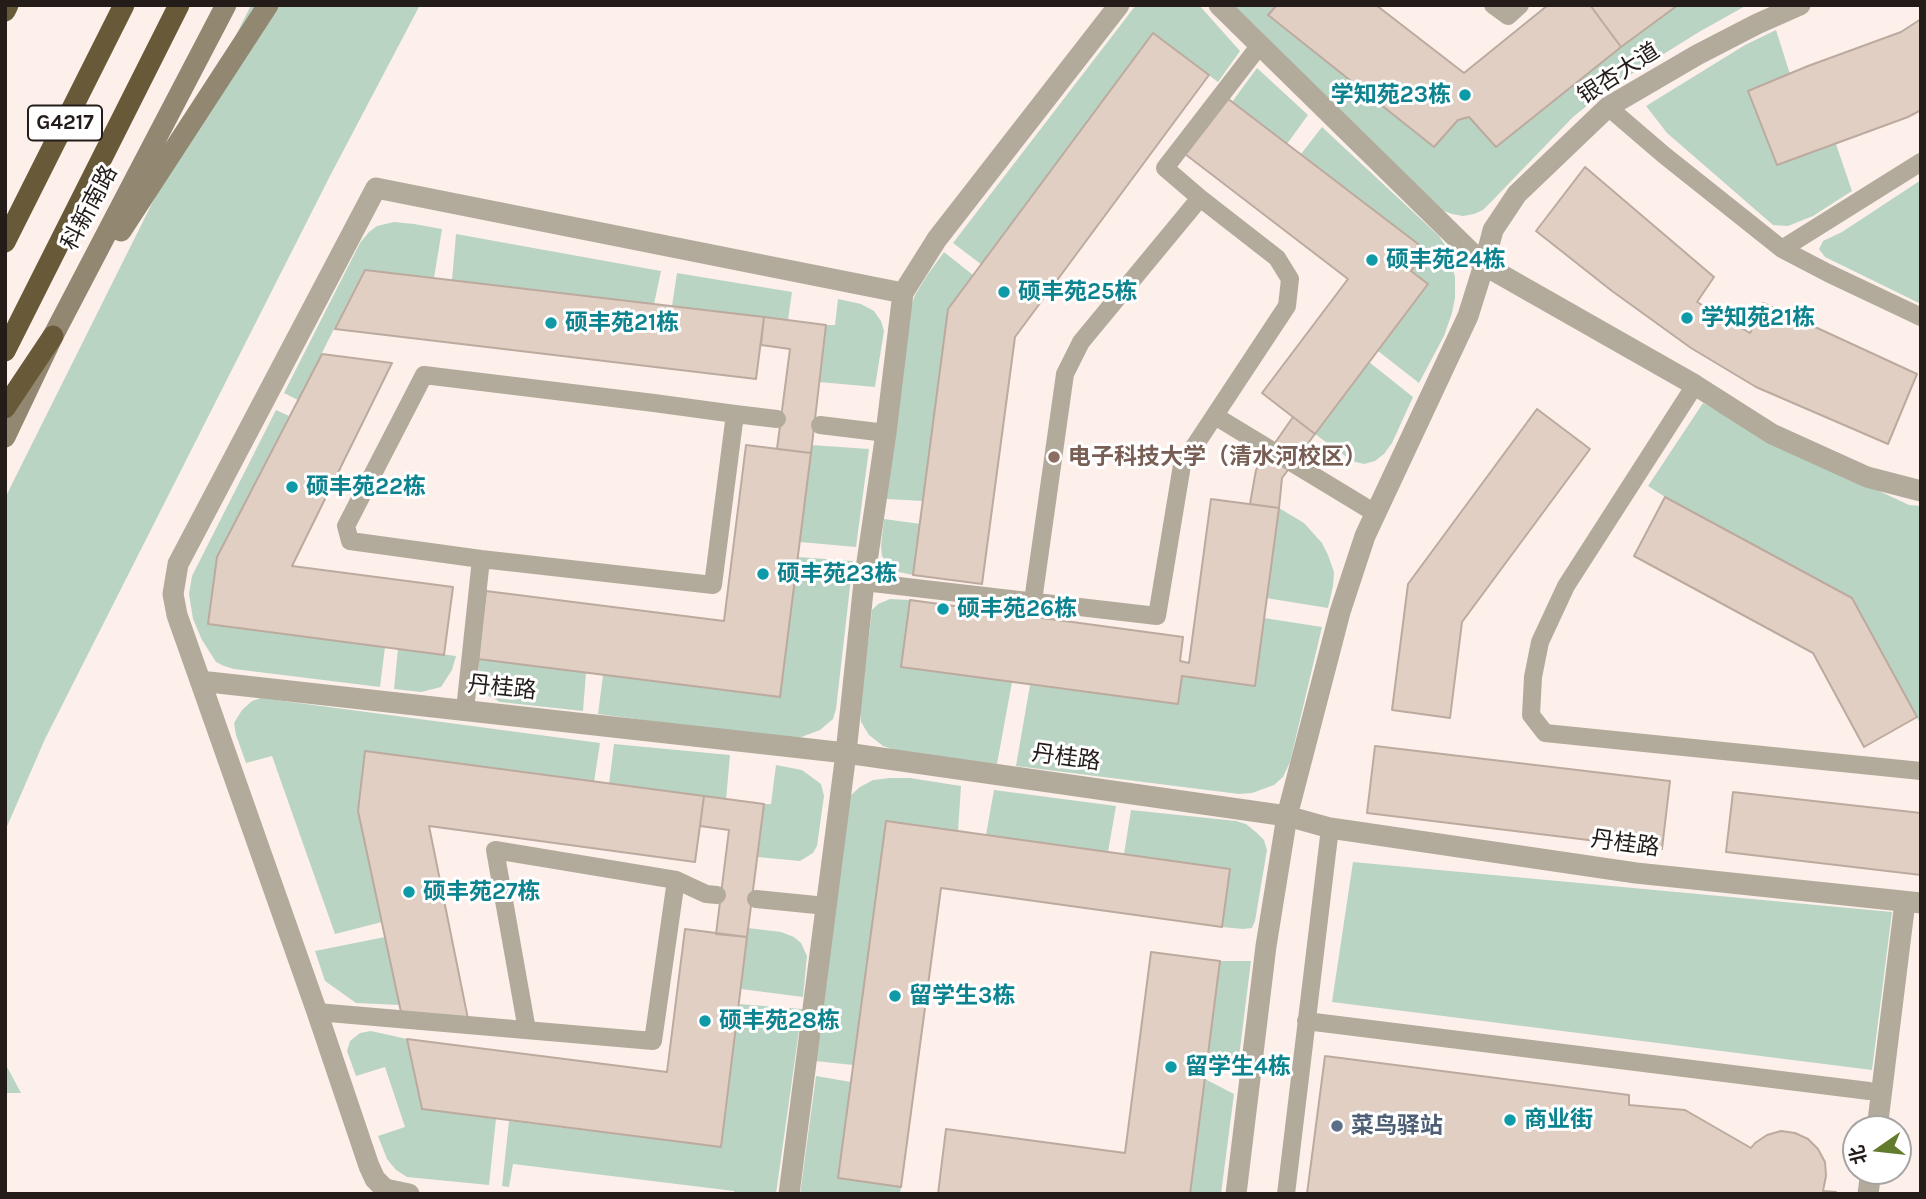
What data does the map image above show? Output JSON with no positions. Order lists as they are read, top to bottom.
{
  "streets": {
    "highway": ["G4217"],
    "main road": ["科新南路"],
    "street": ["银杏大道", "丹桂路"]
  },
  "crossings": [
    ["银杏大道", "丹桂路"]
  ],
  "places": [
    "学知苑23栋",
    "硕丰苑24栋",
    "硕丰苑25栋",
    "学知苑21栋",
    "硕丰苑21栋",
    "电子科技大学（清水河校区）",
    "硕丰苑22栋",
    "硕丰苑23栋",
    "硕丰苑26栋",
    "硕丰苑27栋",
    "留学生3栋",
    "硕丰苑28栋",
    "留学生4栋",
    "商业街",
    "菜鸟驿站"
  ],
  "north": "left"
}
